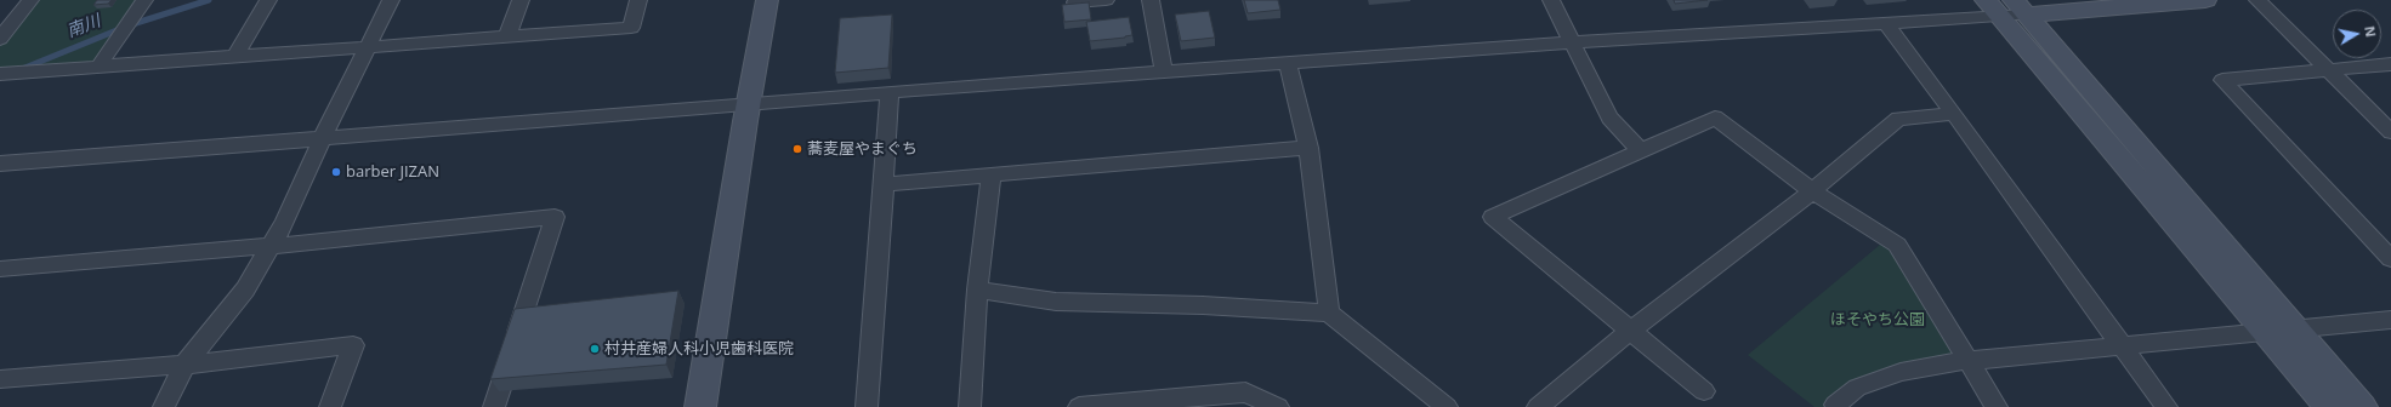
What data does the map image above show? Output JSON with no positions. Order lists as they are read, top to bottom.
{
  "water": ["南川"],
  "parks": ["ほそやち公園"],
  "places": ["蕎麦屋やまぐち", "barber JIZAN", "村井産婦人科小児歯科医院"],
  "north": "right"
}
